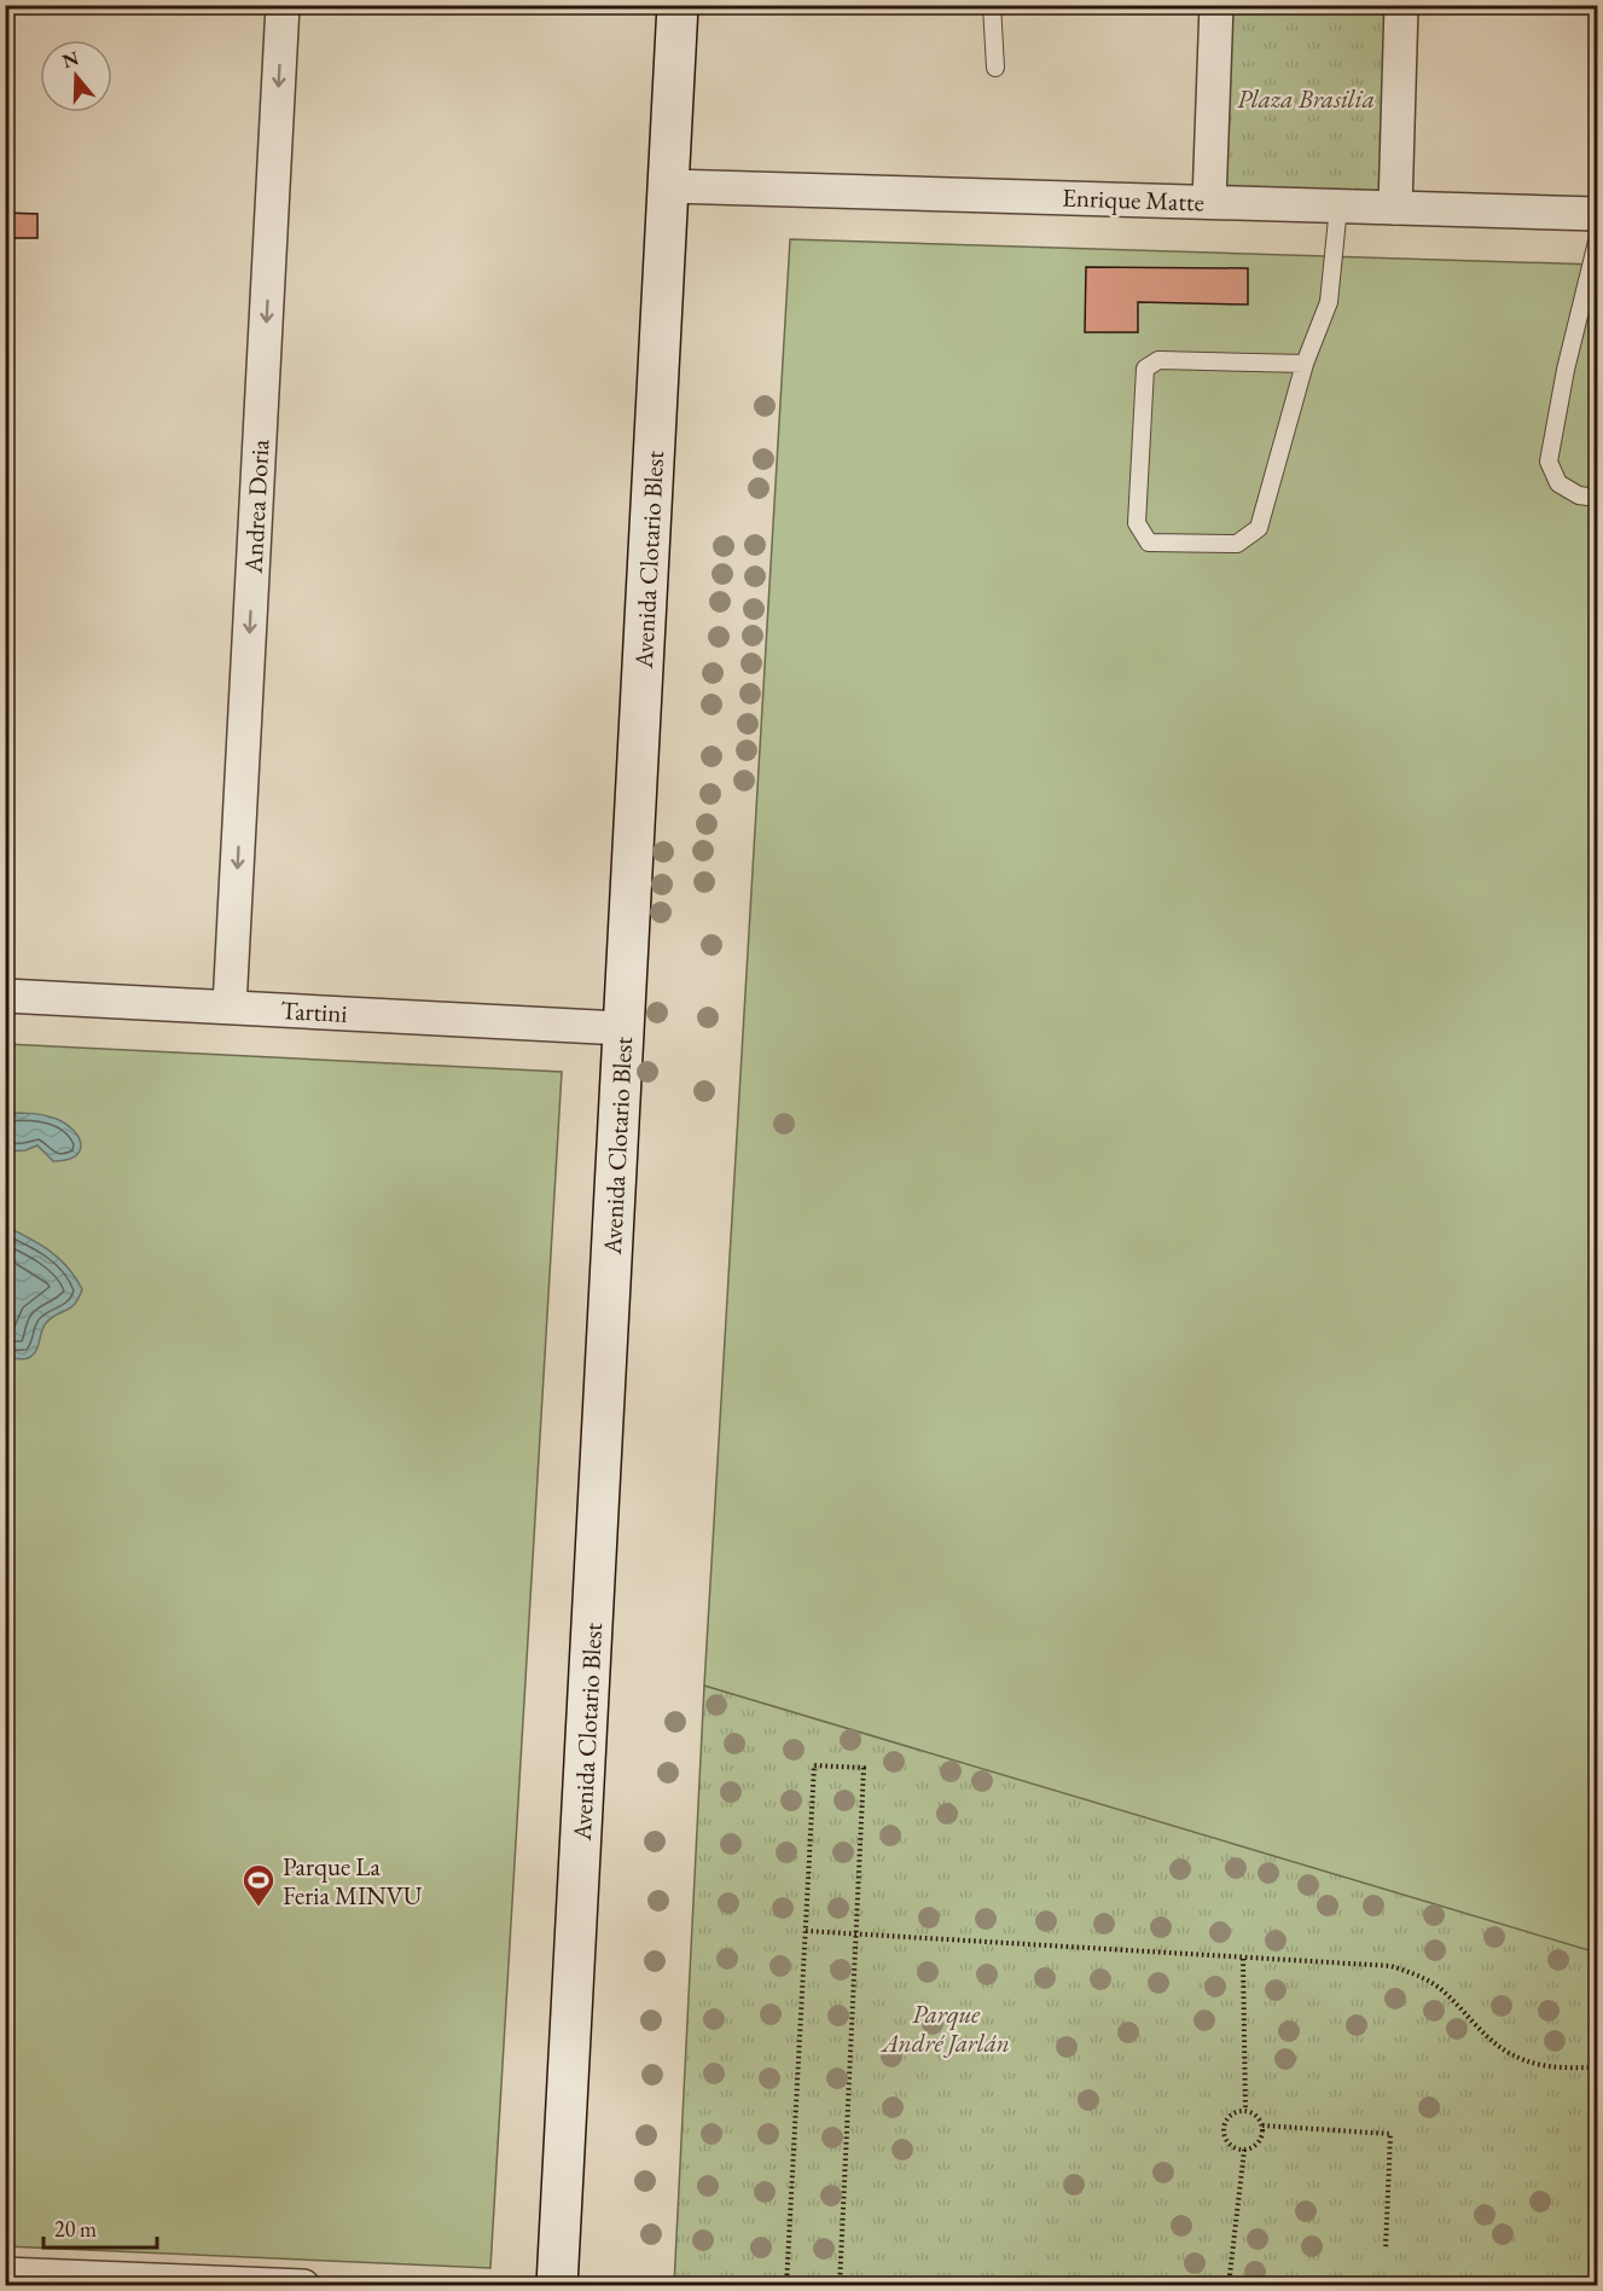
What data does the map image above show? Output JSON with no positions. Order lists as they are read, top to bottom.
{
  "streets": {
    "main road": ["Avenida Clotario Blest"],
    "street": ["Enrique Matte", "Andrea Doria", "Tartini"]
  },
  "crossings": [
    ["Enrique Matte", "Avenida Clotario Blest"],
    ["Andrea Doria", "Tartini"],
    ["Avenida Clotario Blest", "Tartini"]
  ],
  "one_way": ["Andrea Doria"],
  "parks": ["Plaza Brasilia", "Parque André Jarlán"],
  "places": {
    "sports": ["Parque La Feria MINVU"]
  },
  "scale_bar": "20 m",
  "north": "top"
}
